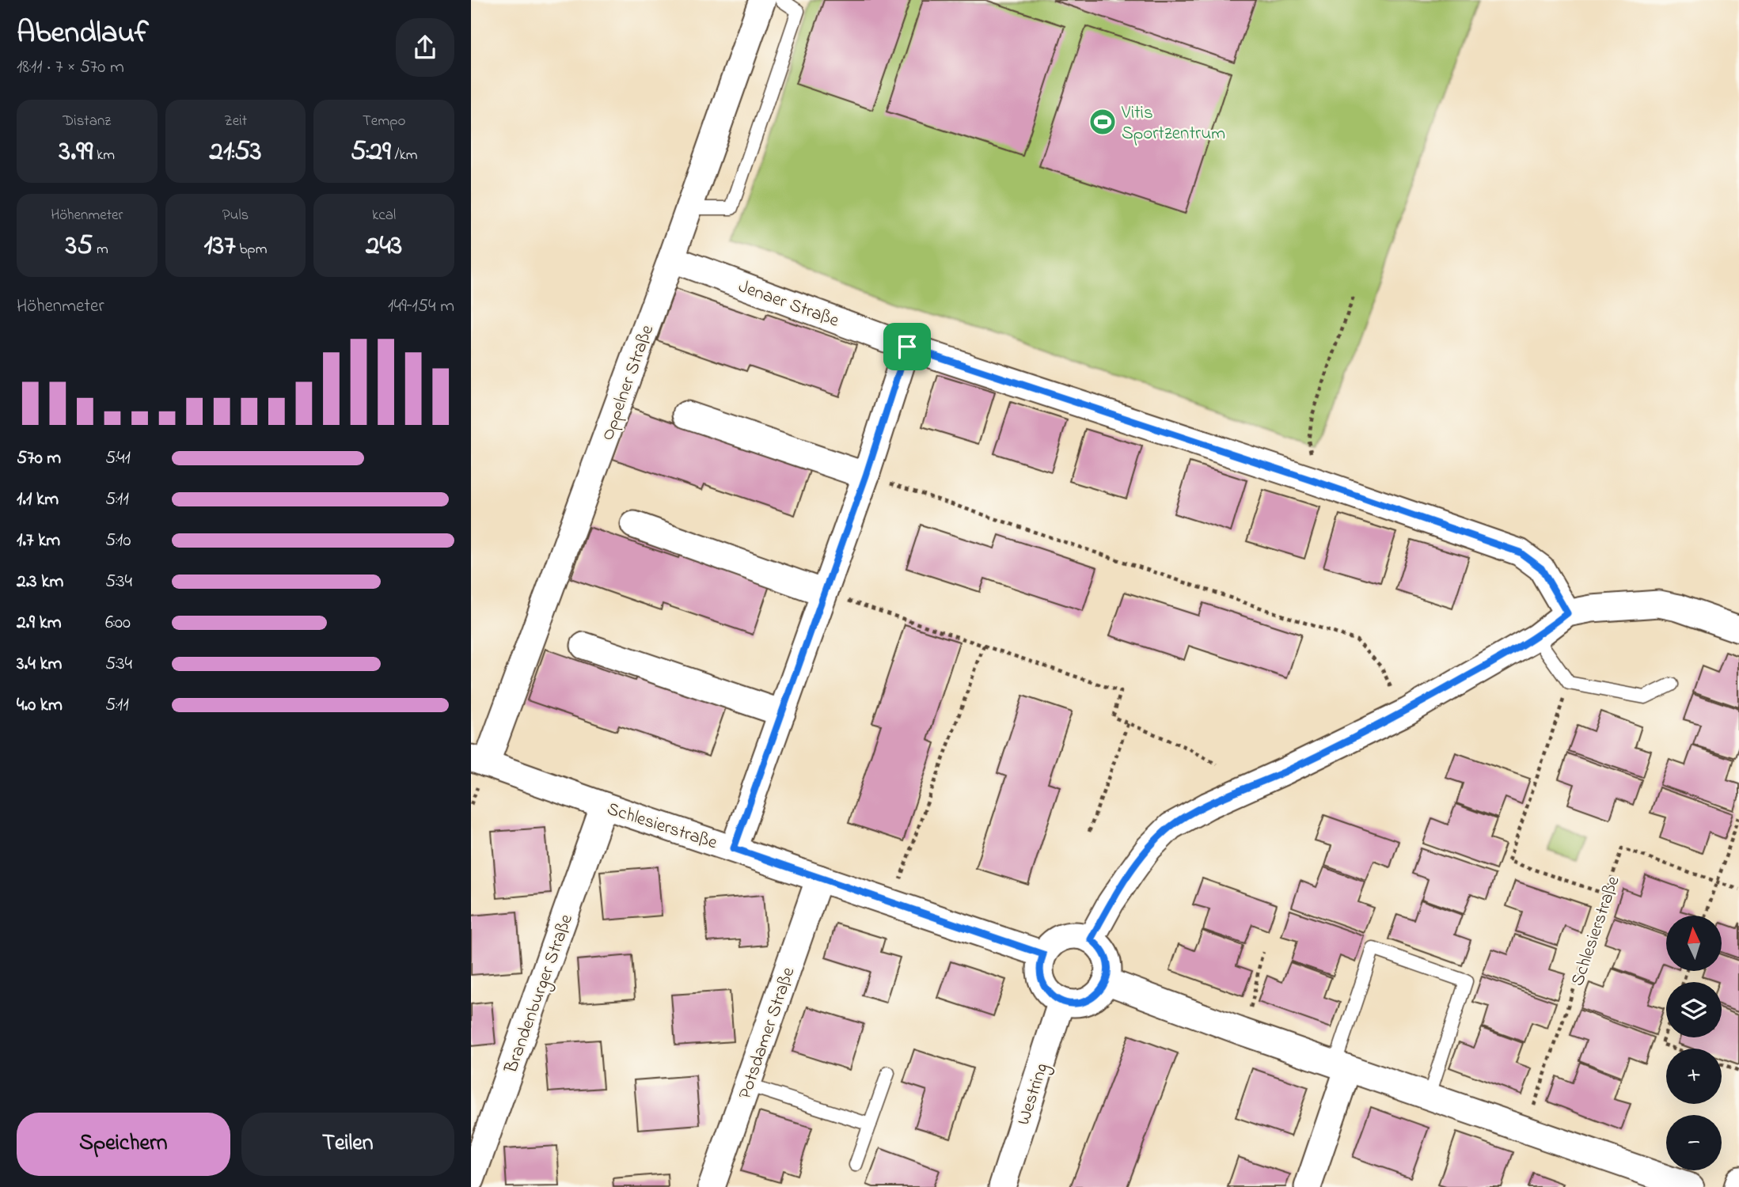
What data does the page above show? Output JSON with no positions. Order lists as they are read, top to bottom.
{
  "streets": {
    "street": [
      "Jenaer Straße",
      "Oppelner Straße",
      "Schlesierstraße",
      "Brandenburger Straße",
      "Potsdamer Straße",
      "Westring"
    ]
  },
  "crossings": [
    ["Jenaer Straße", "Oppelner Straße"],
    ["Oppelner Straße", "Schlesierstraße"],
    ["Schlesierstraße", "Brandenburger Straße"],
    ["Schlesierstraße", "Potsdamer Straße"],
    ["Schlesierstraße", "Westring"]
  ],
  "places": {
    "sports": ["Vitis Sportzentrum"]
  },
  "north": "top",
  "page": {
    "heading": ["Abendlauf", "18:11 · 7 × 570 m"],
    "stats": [
      ["Distanz", "3.99 km"],
      ["Zeit", "21:53"],
      ["Tempo", "5:29 /km"],
      ["Höhenmeter", "35 m"],
      ["Puls", "137 bpm"],
      ["kcal", "243"]
    ],
    "chart": ["Höhenmeter", "149–154 m"],
    "list": [
      {
        "name": "570 m",
        "note": "5:41"
      },
      {
        "name": "1.1 km",
        "note": "5:11"
      },
      {
        "name": "1.7 km",
        "note": "5:10"
      },
      {
        "name": "2.3 km",
        "note": "5:34"
      },
      {
        "name": "2.9 km",
        "note": "6:00"
      },
      {
        "name": "3.4 km",
        "note": "5:34"
      },
      {
        "name": "4.0 km",
        "note": "5:11"
      }
    ],
    "map_buttons": ["+", "−"],
    "buttons": ["Speichern", "Teilen"]
  }
}
